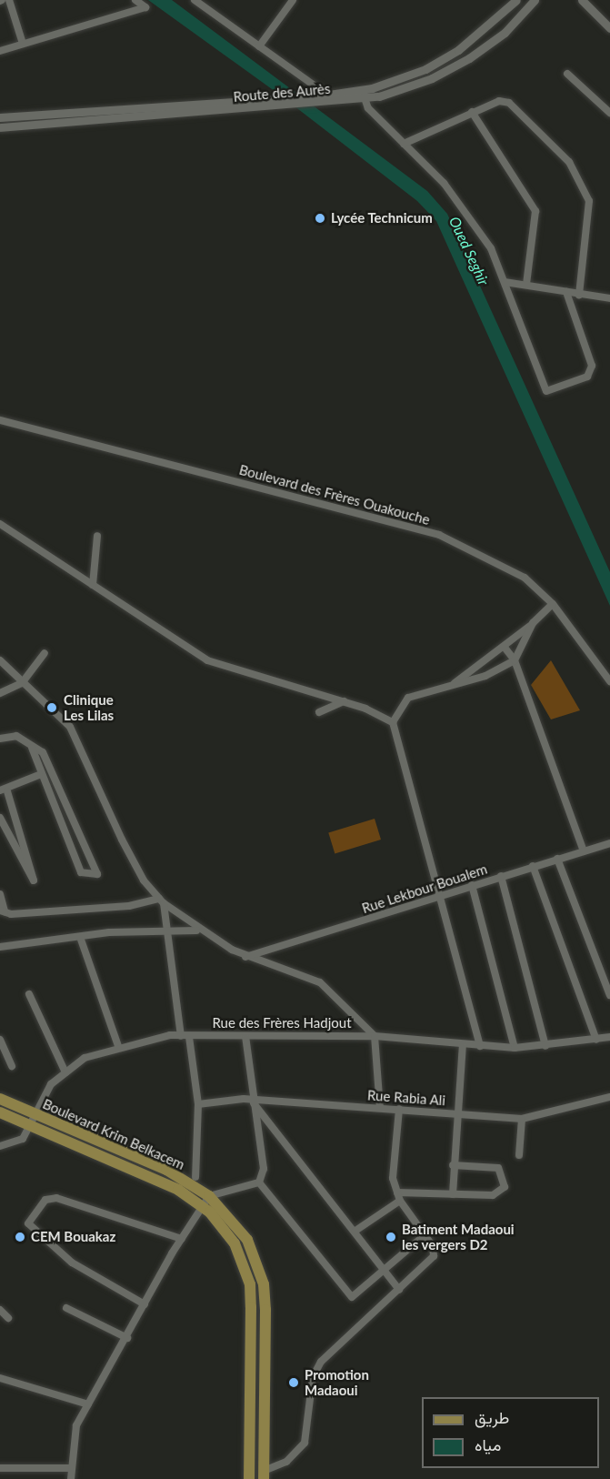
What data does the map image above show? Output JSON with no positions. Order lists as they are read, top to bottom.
{
  "streets": {
    "main road": ["Boulevard Krim Belkacem"],
    "street": [
      "Route des Aurès",
      "Boulevard des Frères Ouakouche",
      "Rue Lekbour Boualem",
      "Rue des Frères Hadjout",
      "Rue Rabia Ali"
    ]
  },
  "crossings": [
    ["Rue des Frères Hadjout", "Boulevard Krim Belkacem"]
  ],
  "water": ["Oued Seghir"],
  "places": [
    "Lycée Technicum",
    "Clinique Les Lilas",
    "CEM Bouakaz",
    "Batiment Madaoui les vergers D2",
    "Promotion Madaoui"
  ],
  "legend": ["طريق", "مياه"]
}
